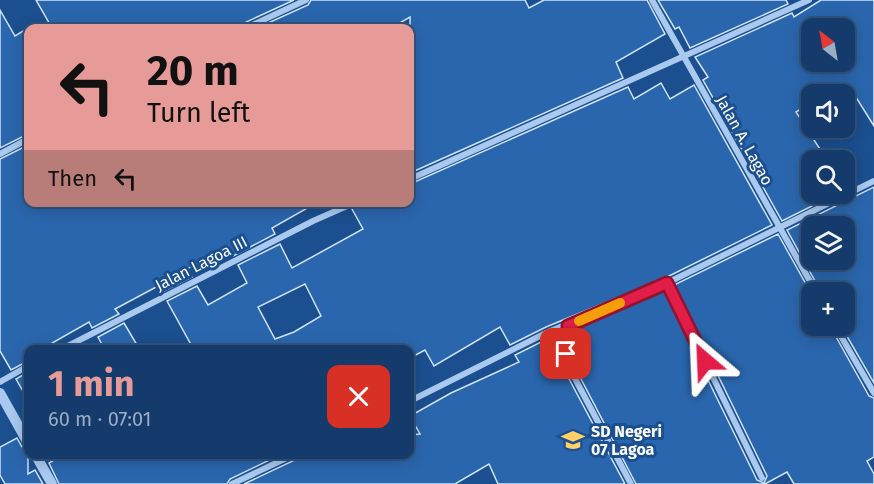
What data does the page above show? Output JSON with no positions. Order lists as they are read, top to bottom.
{
  "streets": {
    "street": ["Jalan A. Lagao", "Jalan Lagoa III"]
  },
  "places": {
    "school or university": ["SD Negeri 07 Lagoa"]
  },
  "north": "top left",
  "page": {
    "map_buttons": "+",
    "turn": ["20 m", "Turn left"],
    "then": "Then",
    "heading": ["1 min", "60 m · 07:01"]
  }
}
